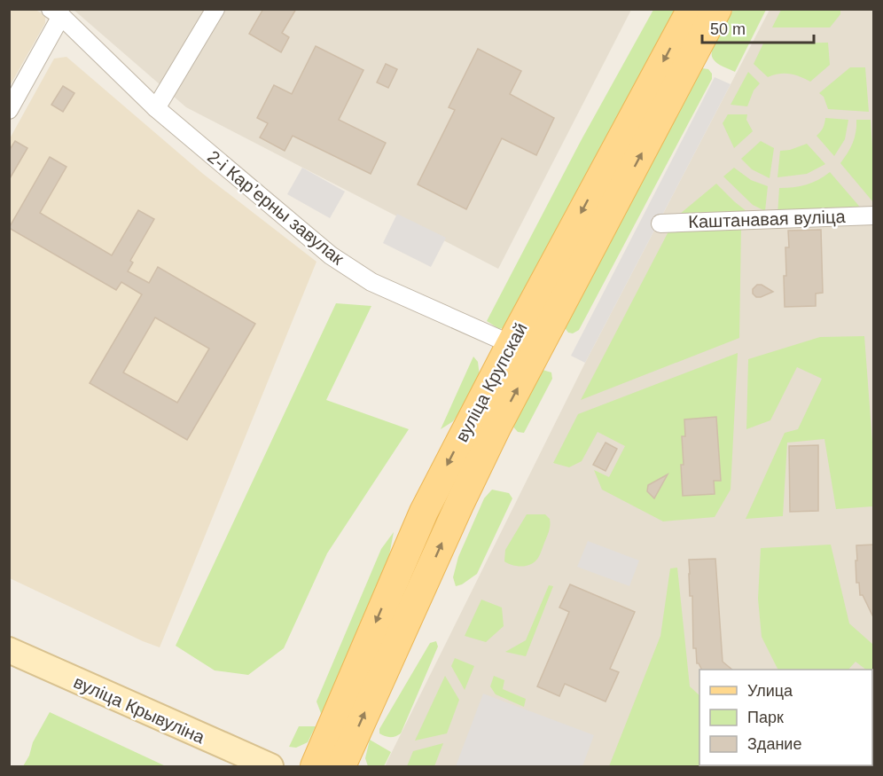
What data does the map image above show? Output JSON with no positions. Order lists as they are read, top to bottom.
{
  "streets": {
    "main road": ["вуліца Крупскай", "вуліца Крывуліна"],
    "street": ["2-і Карʼерны завулак", "Каштанавая вуліца"]
  },
  "crossings": [
    ["2-і Карʼерны завулак", "вуліца Крупскай"]
  ],
  "legend": ["Улица", "Парк", "Здание"],
  "scale_bar": "50 m"
}
